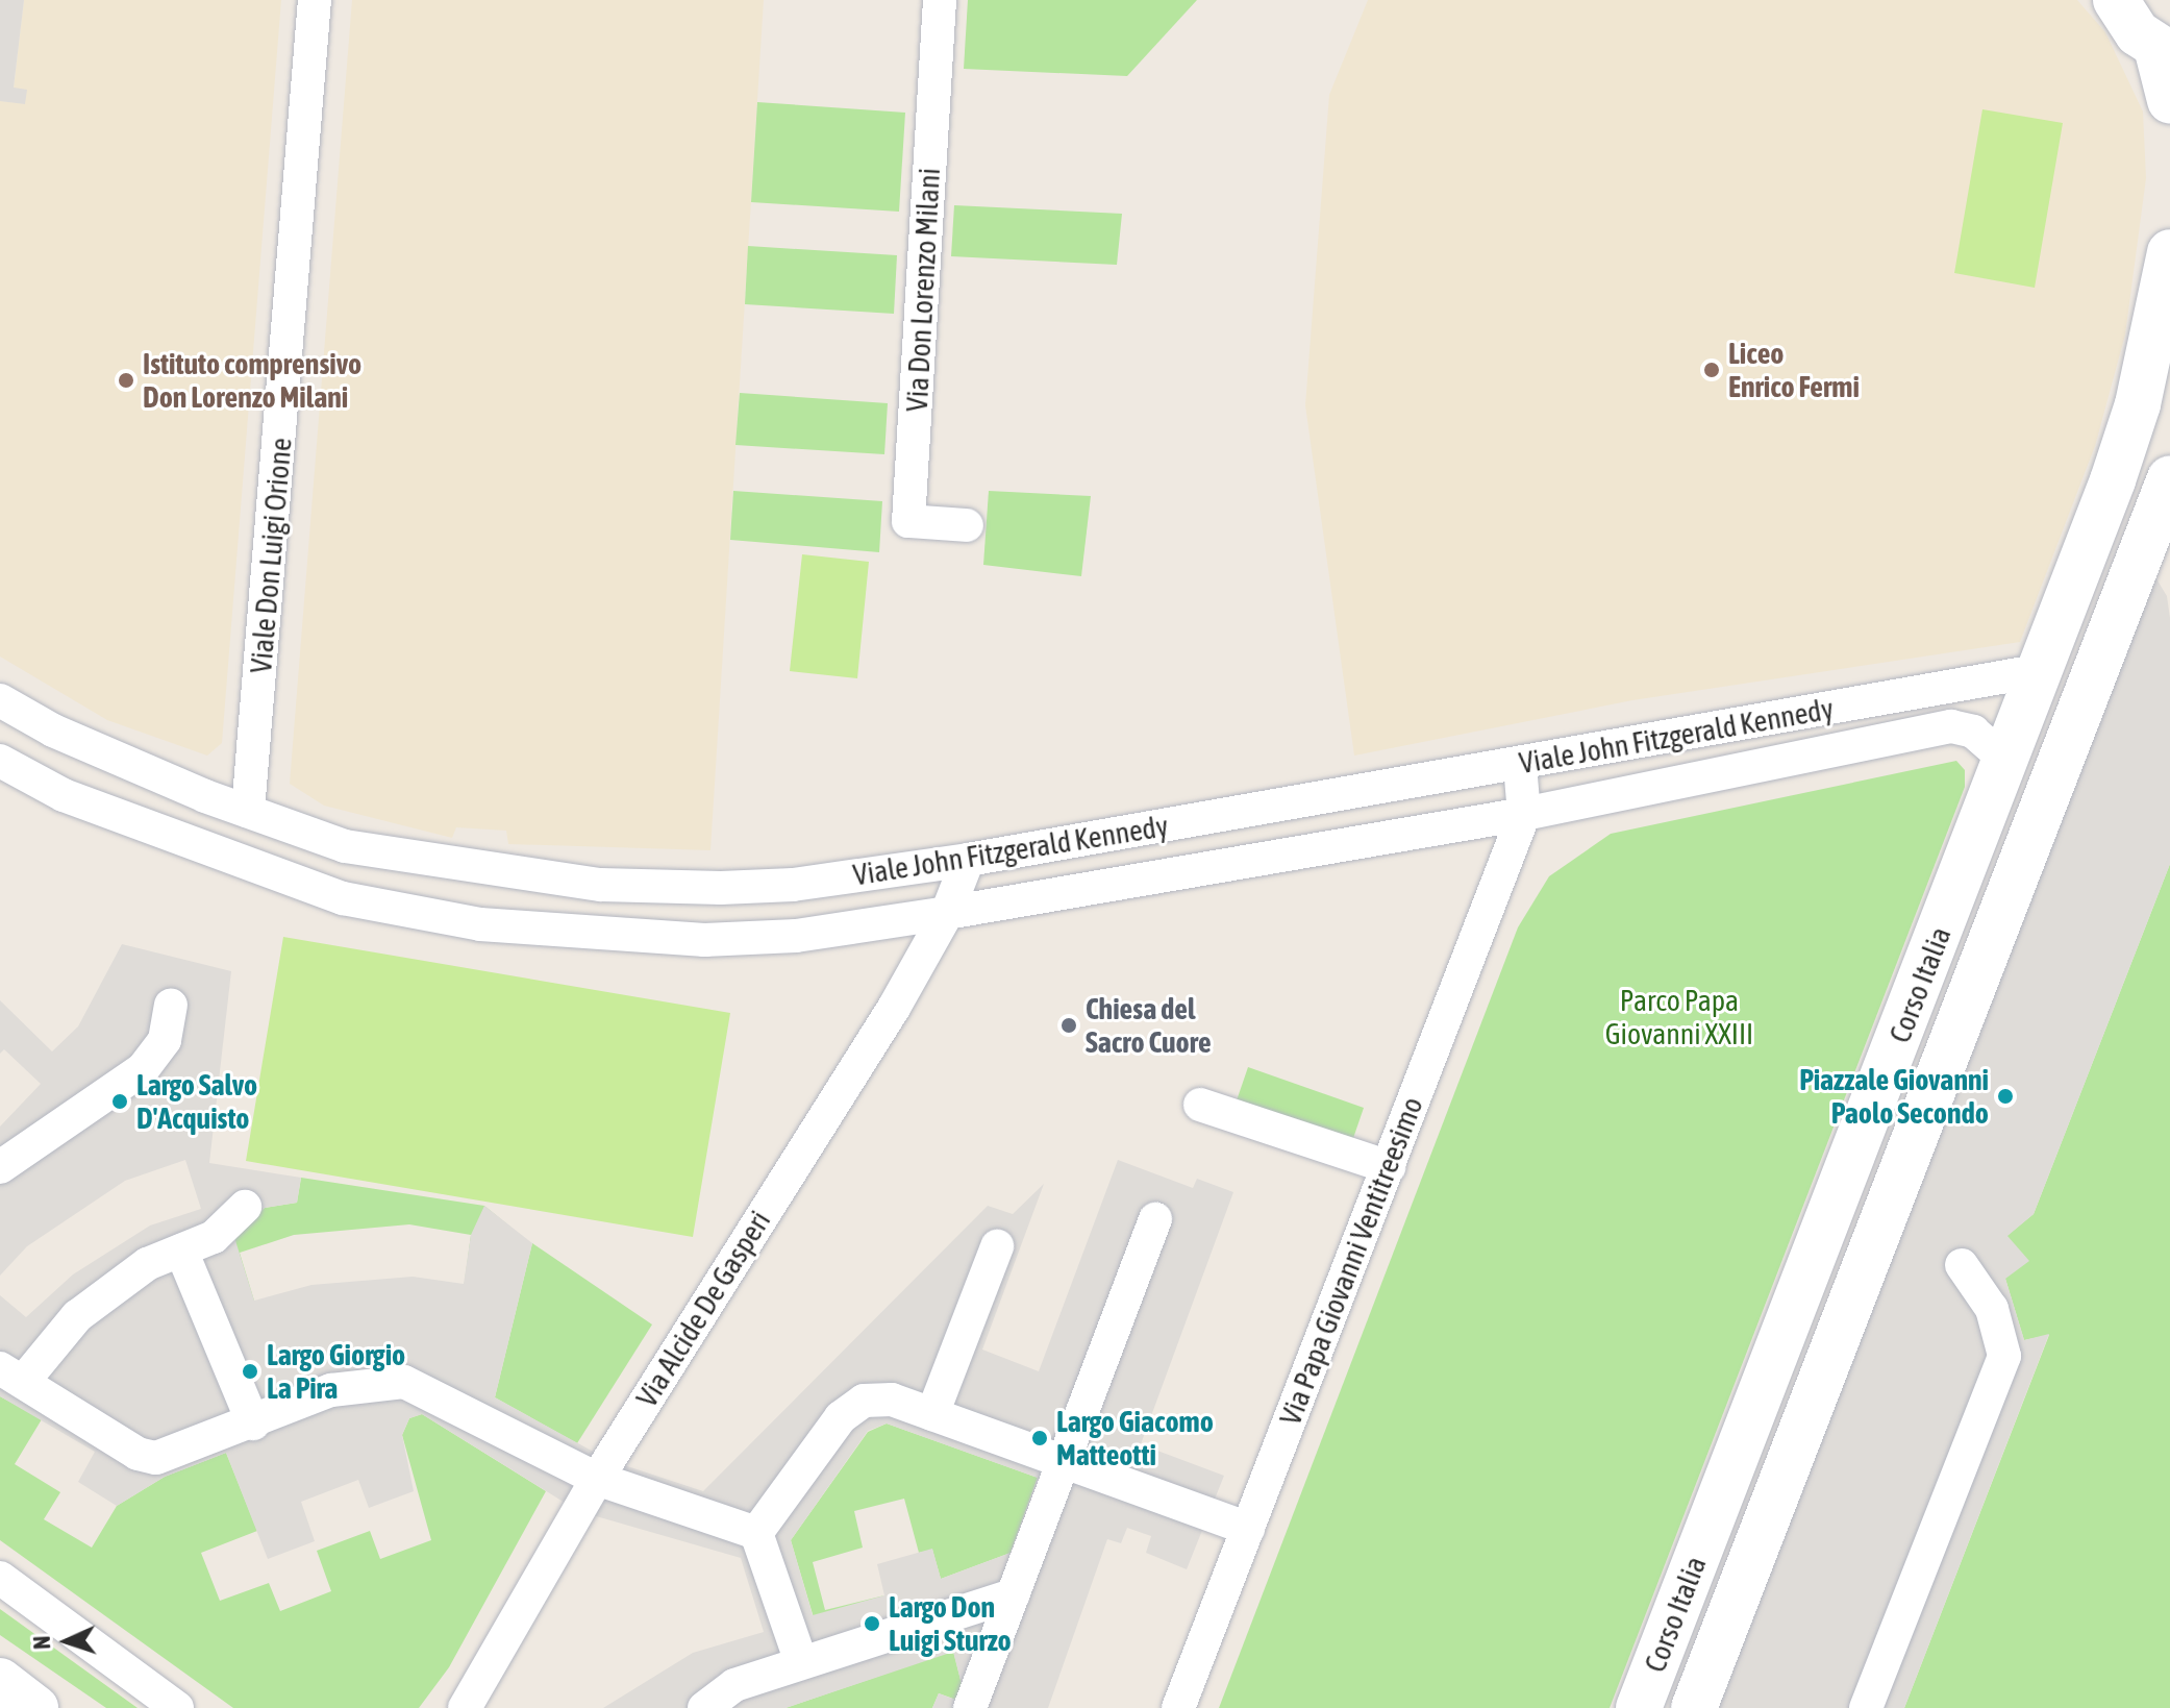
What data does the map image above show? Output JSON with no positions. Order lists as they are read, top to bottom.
{
  "streets": {
    "main road": ["Corso Italia"],
    "street": [
      "Via Don Lorenzo Milani",
      "Viale Don Luigi Orione",
      "Viale John Fitzgerald Kennedy",
      "Via Papa Giovanni Ventitreesimo",
      "Via Alcide De Gasperi"
    ]
  },
  "crossings": [
    ["Viale Don Luigi Orione", "Viale John Fitzgerald Kennedy"],
    ["Viale John Fitzgerald Kennedy", "Corso Italia"],
    ["Viale John Fitzgerald Kennedy", "Via Papa Giovanni Ventitreesimo"],
    ["Viale John Fitzgerald Kennedy", "Via Alcide De Gasperi"]
  ],
  "parks": ["Parco Papa Giovanni XXIII"],
  "places": [
    "Liceo Enrico Fermi",
    "Istituto comprensivo Don Lorenzo Milani",
    "Chiesa del Sacro Cuore",
    "Piazzale Giovanni Paolo Secondo",
    "Largo Salvo D'Acquisto",
    "Largo Giorgio La Pira",
    "Largo Giacomo Matteotti",
    "Largo Don Luigi Sturzo"
  ],
  "north": "left"
}
